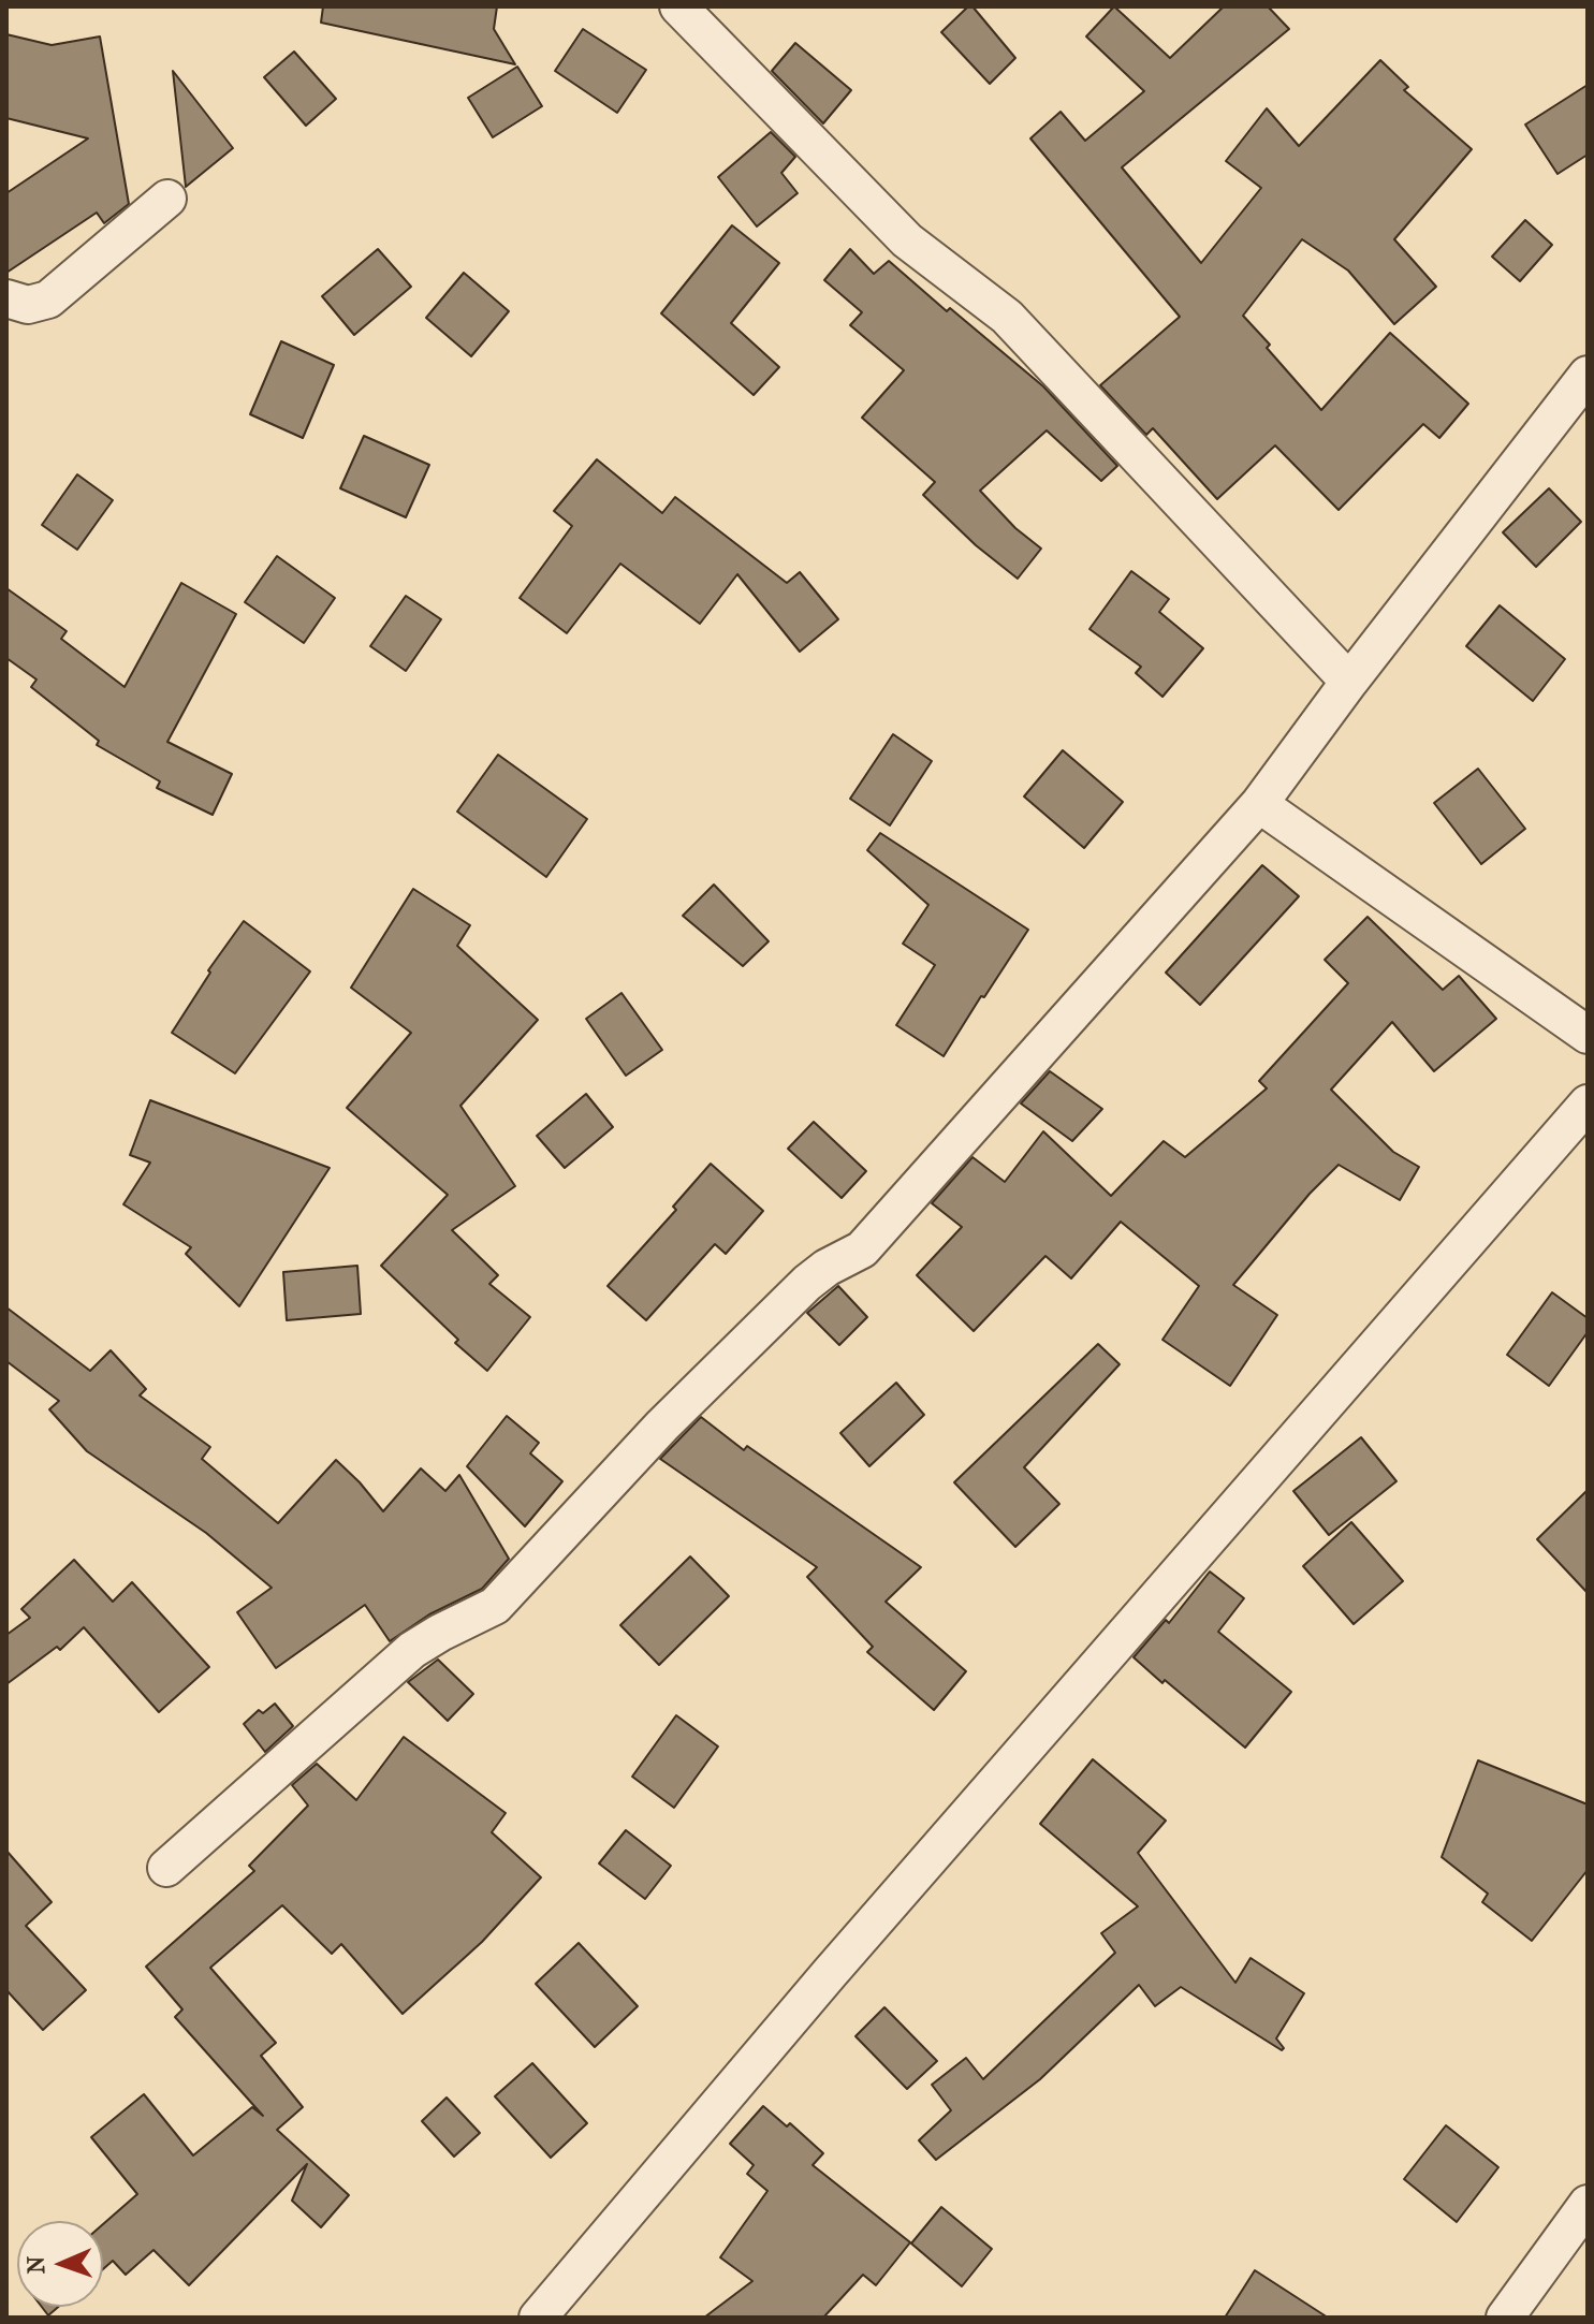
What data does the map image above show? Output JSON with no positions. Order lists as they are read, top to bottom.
{
  "north": "left"
}
